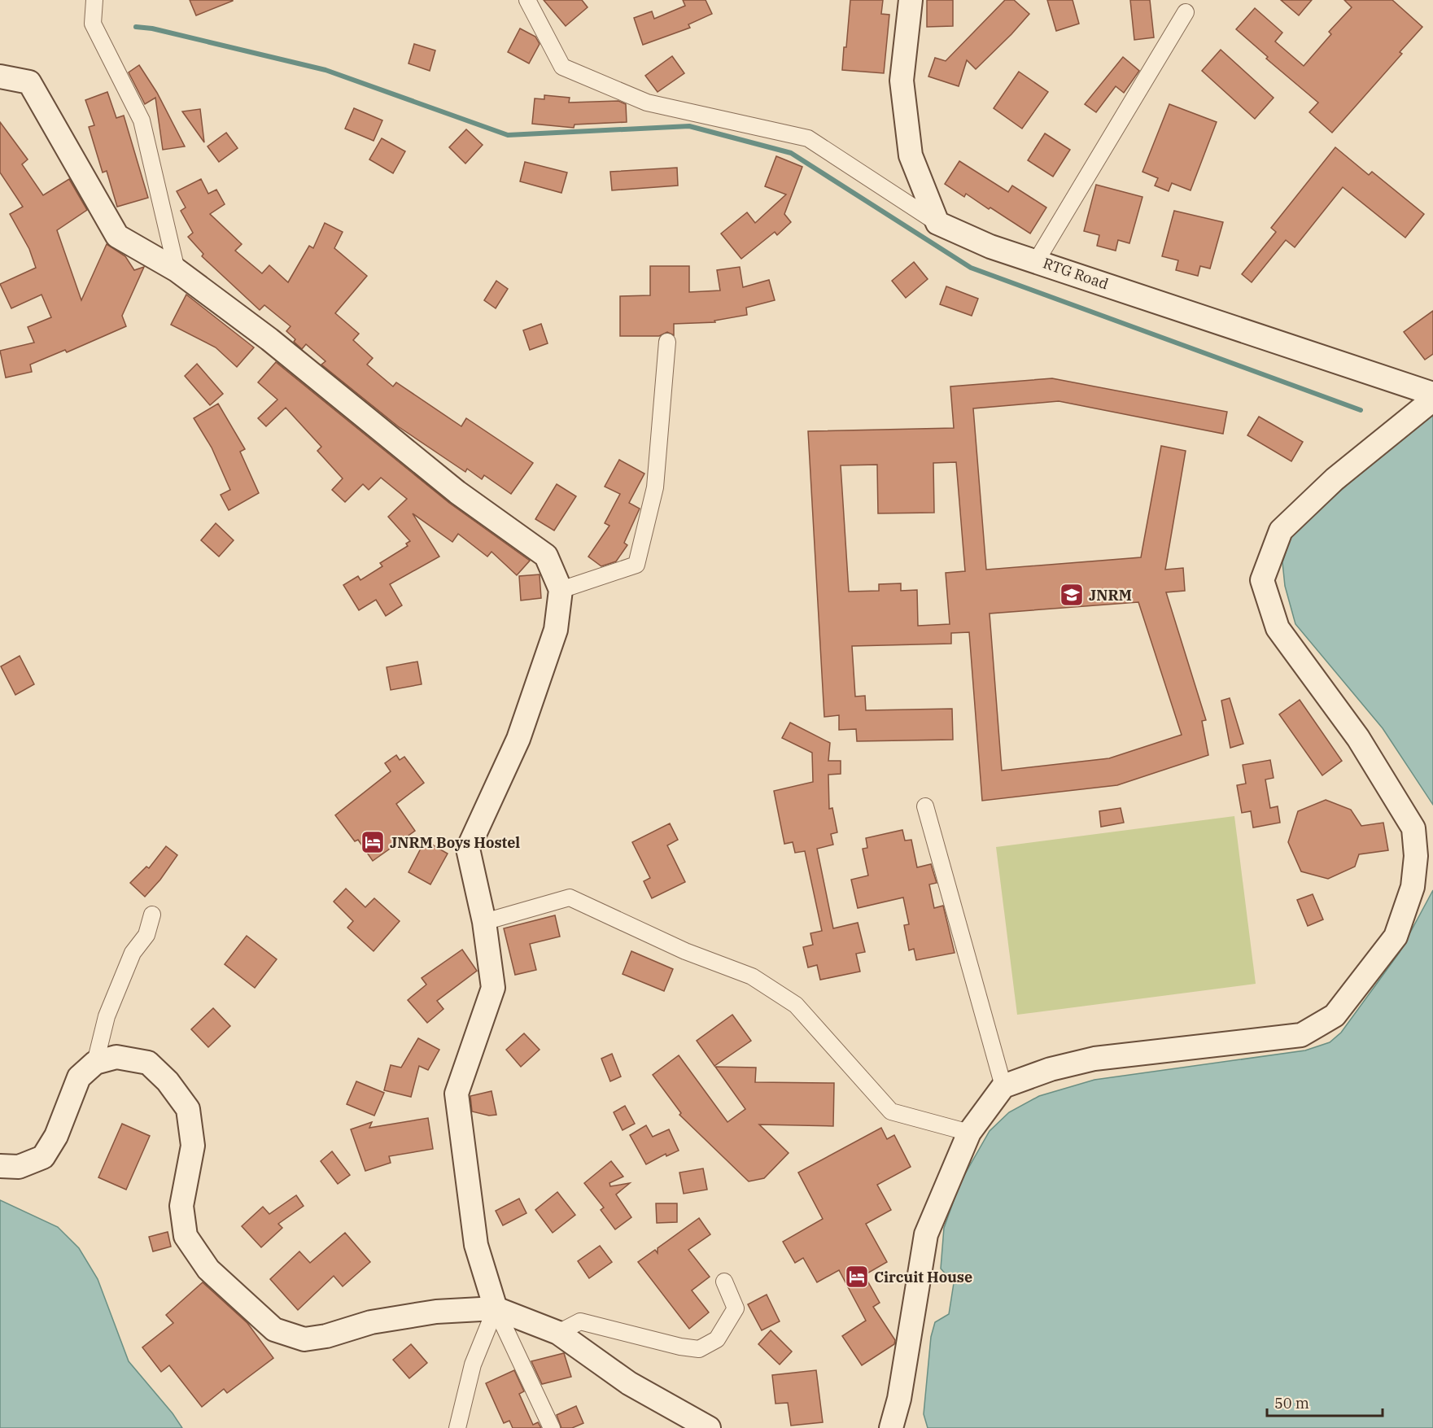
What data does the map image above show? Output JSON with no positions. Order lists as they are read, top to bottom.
{
  "streets": {
    "main road": ["RTG Road"]
  },
  "places": {
    "school or university": ["JNRM"],
    "hotel": ["JNRM Boys Hostel", "Circuit House"]
  },
  "scale_bar": "50 m"
}
